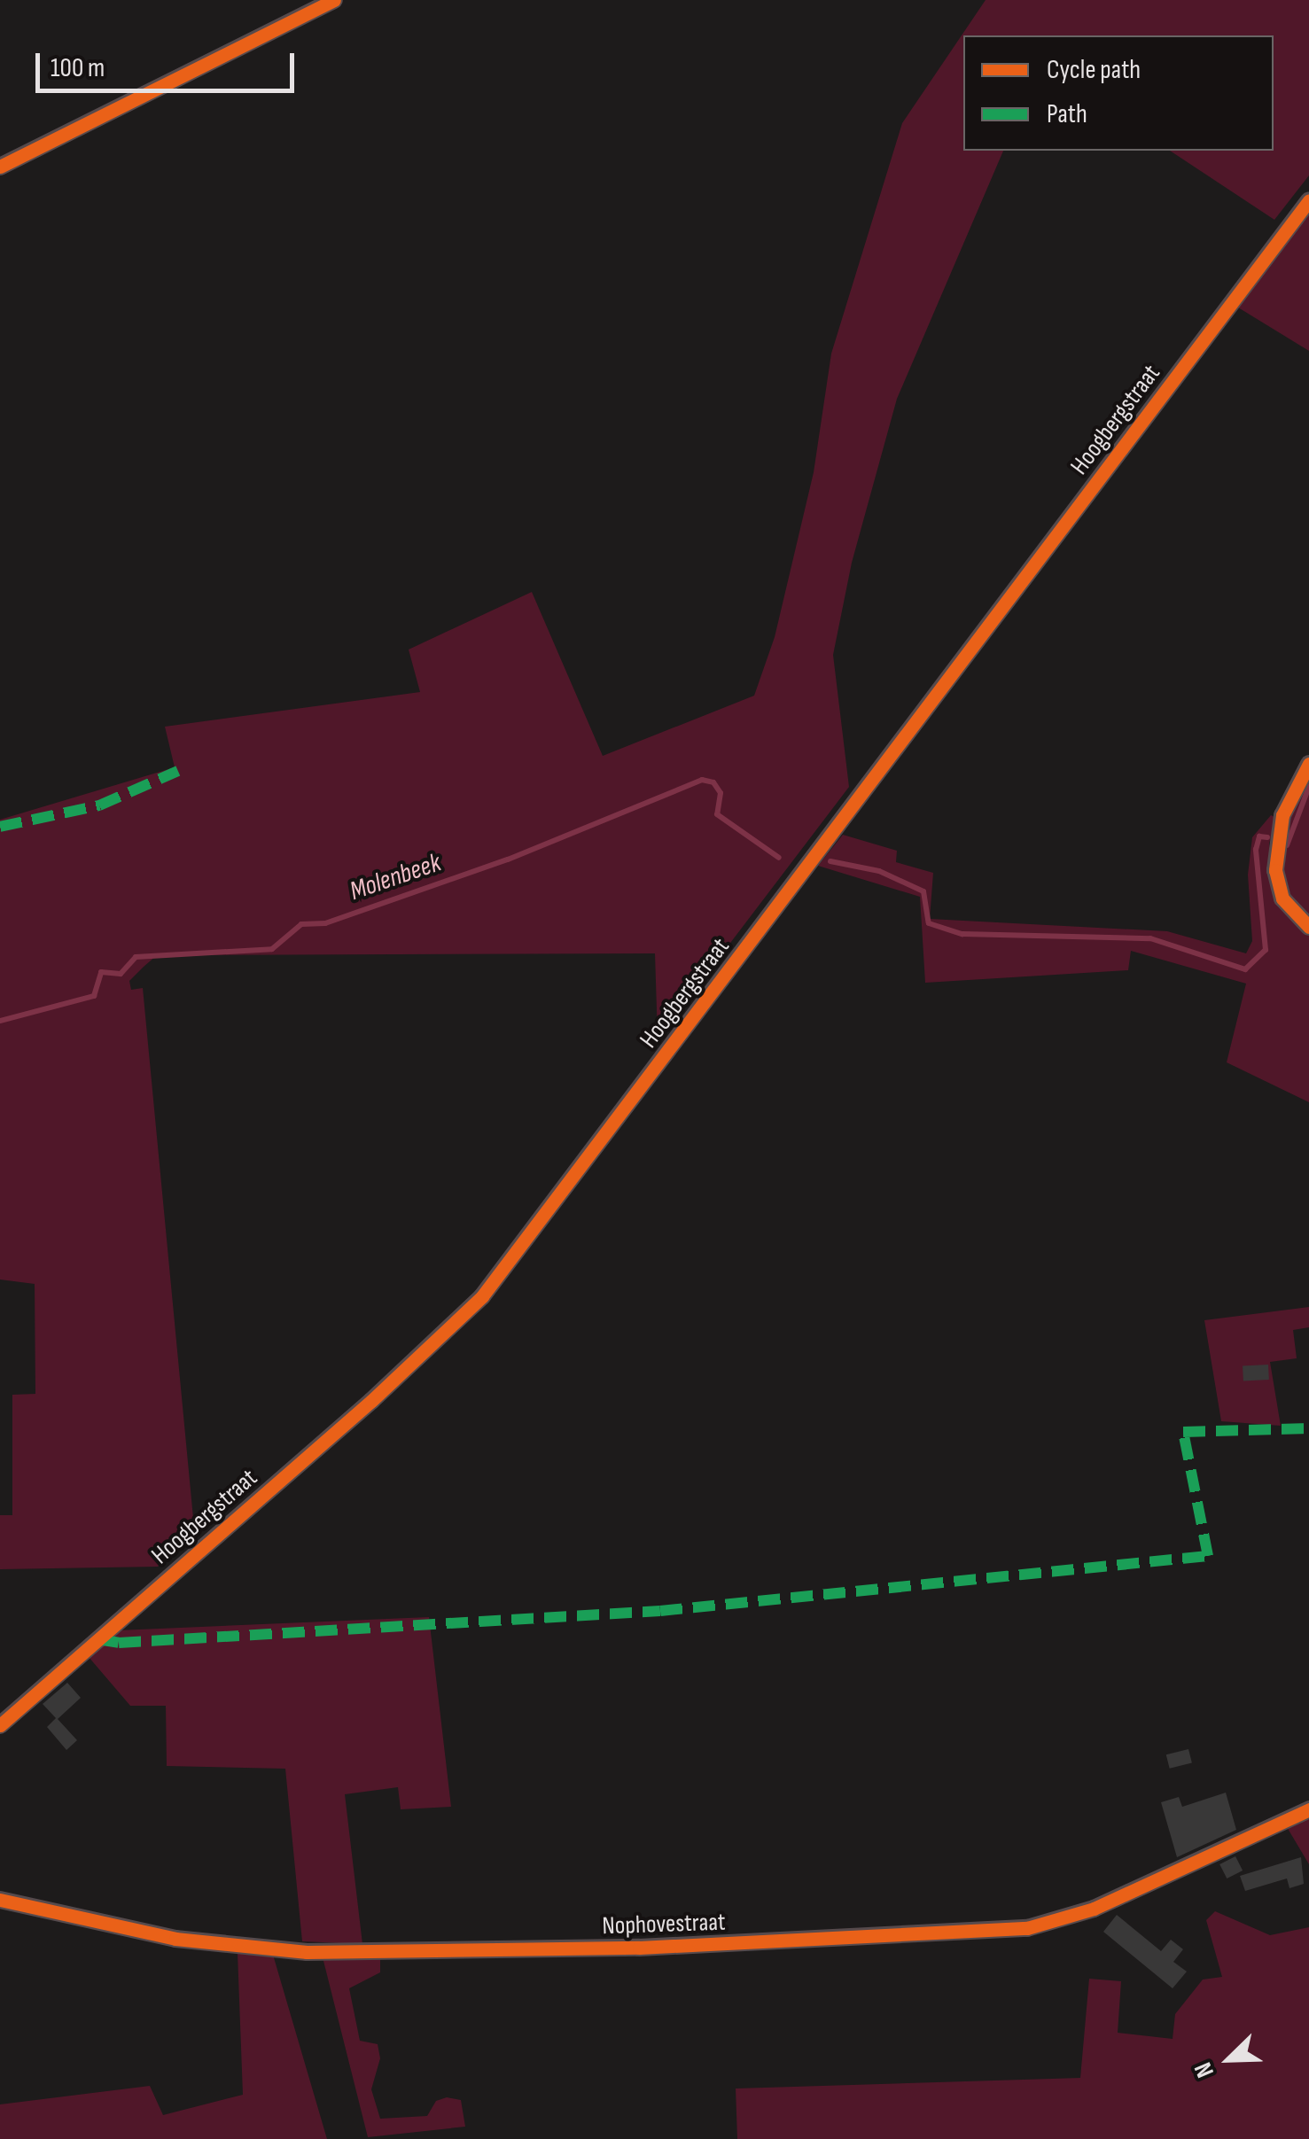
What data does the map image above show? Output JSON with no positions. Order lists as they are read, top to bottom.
{
  "streets": {
    "street": ["Hoogbergstraat", "Nophovestraat"]
  },
  "water": ["Molenbeek"],
  "legend": ["Cycle path", "Path"],
  "scale_bar": "100 m",
  "north": "bottom left"
}
